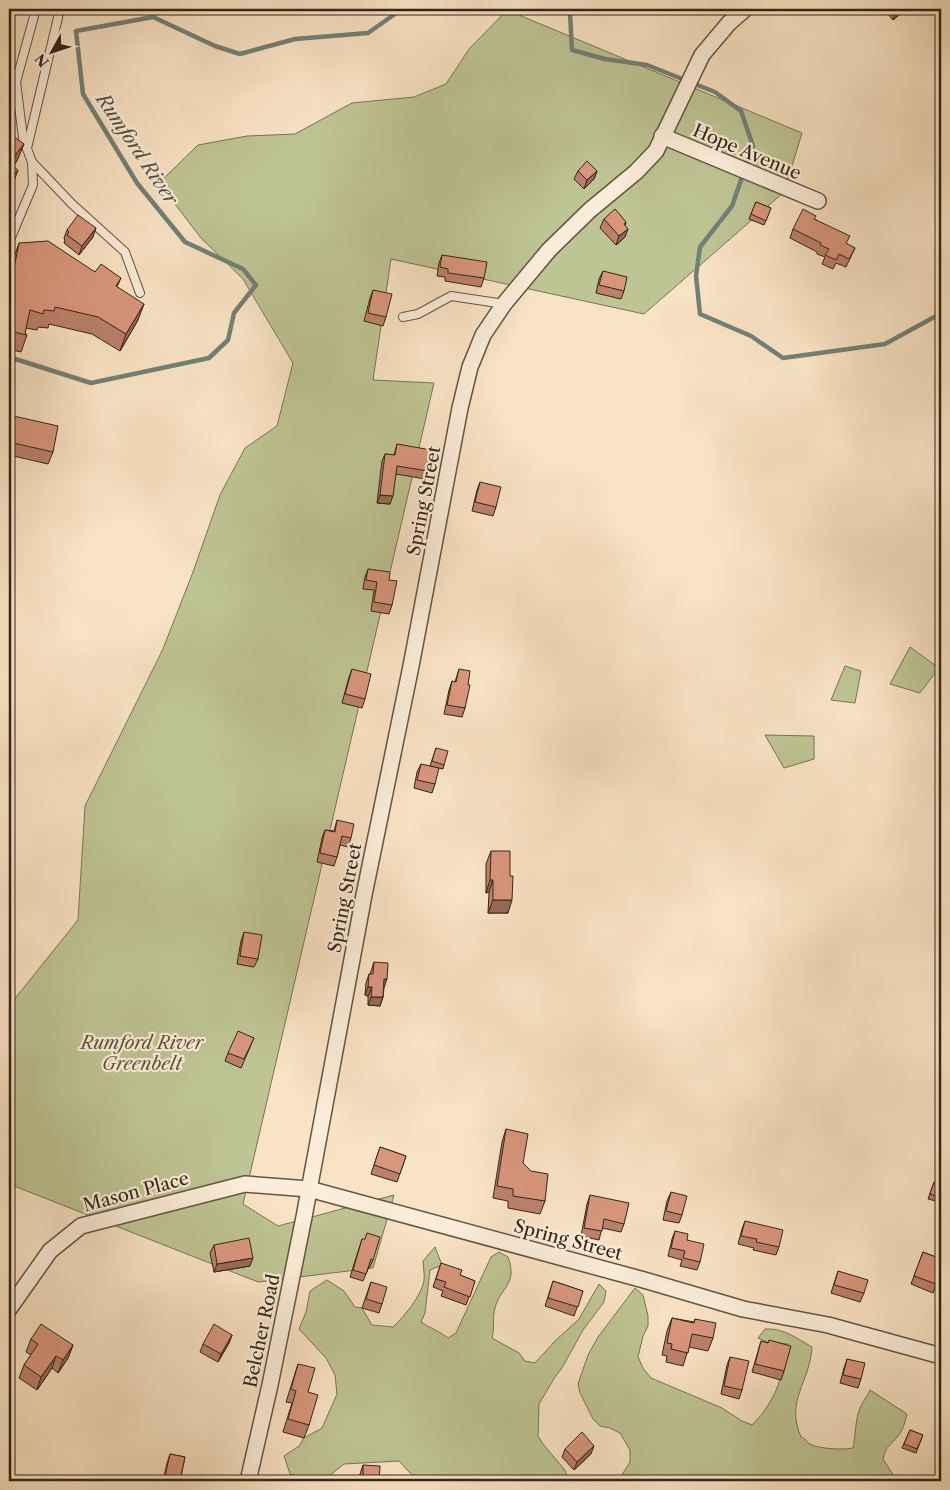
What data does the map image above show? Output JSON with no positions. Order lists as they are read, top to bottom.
{
  "streets": {
    "street": [
      "Hope Avenue",
      "Spring Street",
      "Mason Place",
      "Belcher Road"
    ]
  },
  "crossings": [
    ["Hope Avenue", "Spring Street"],
    ["Spring Street", "Mason Place"],
    ["Spring Street", "Belcher Road"],
    ["Mason Place", "Belcher Road"]
  ],
  "water": ["Rumford River"],
  "parks": ["Rumford River Greenbelt"],
  "north": "bottom left"
}
